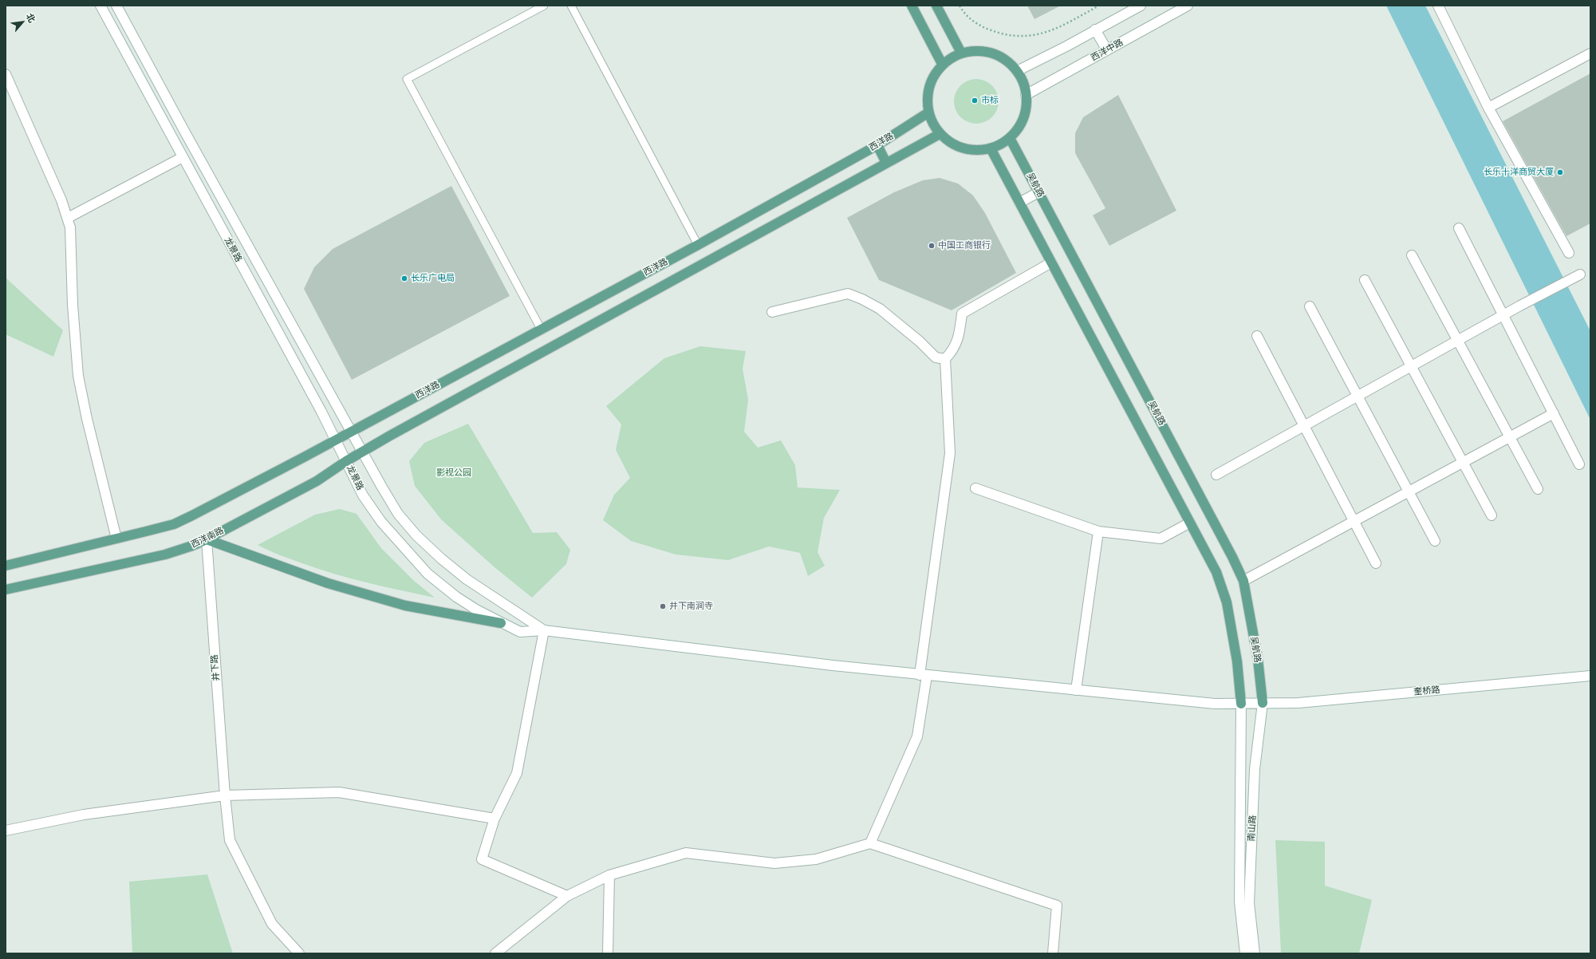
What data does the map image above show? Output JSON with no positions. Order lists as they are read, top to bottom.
{
  "streets": {
    "main road": ["西洋路", "吴航路", "西洋南路"],
    "street": [
      "西洋中路",
      "龙景路",
      "井下路",
      "奎桥路",
      "南山路"
    ]
  },
  "crossings": [
    ["西洋中路", "西洋路"],
    ["西洋中路", "吴航路"],
    ["西洋路", "吴航路"],
    ["吴航路", "奎桥路"],
    ["吴航路", "南山路"],
    ["龙景路", "西洋南路"],
    ["龙景路", "奎桥路"],
    ["西洋南路", "井下路"],
    ["奎桥路", "南山路"]
  ],
  "parks": ["影视公园"],
  "places": [
    "市标",
    "长乐十洋商贸大厦",
    "中国工商银行",
    "长乐广电局",
    "井下南涧寺"
  ],
  "north": "top right"
}
